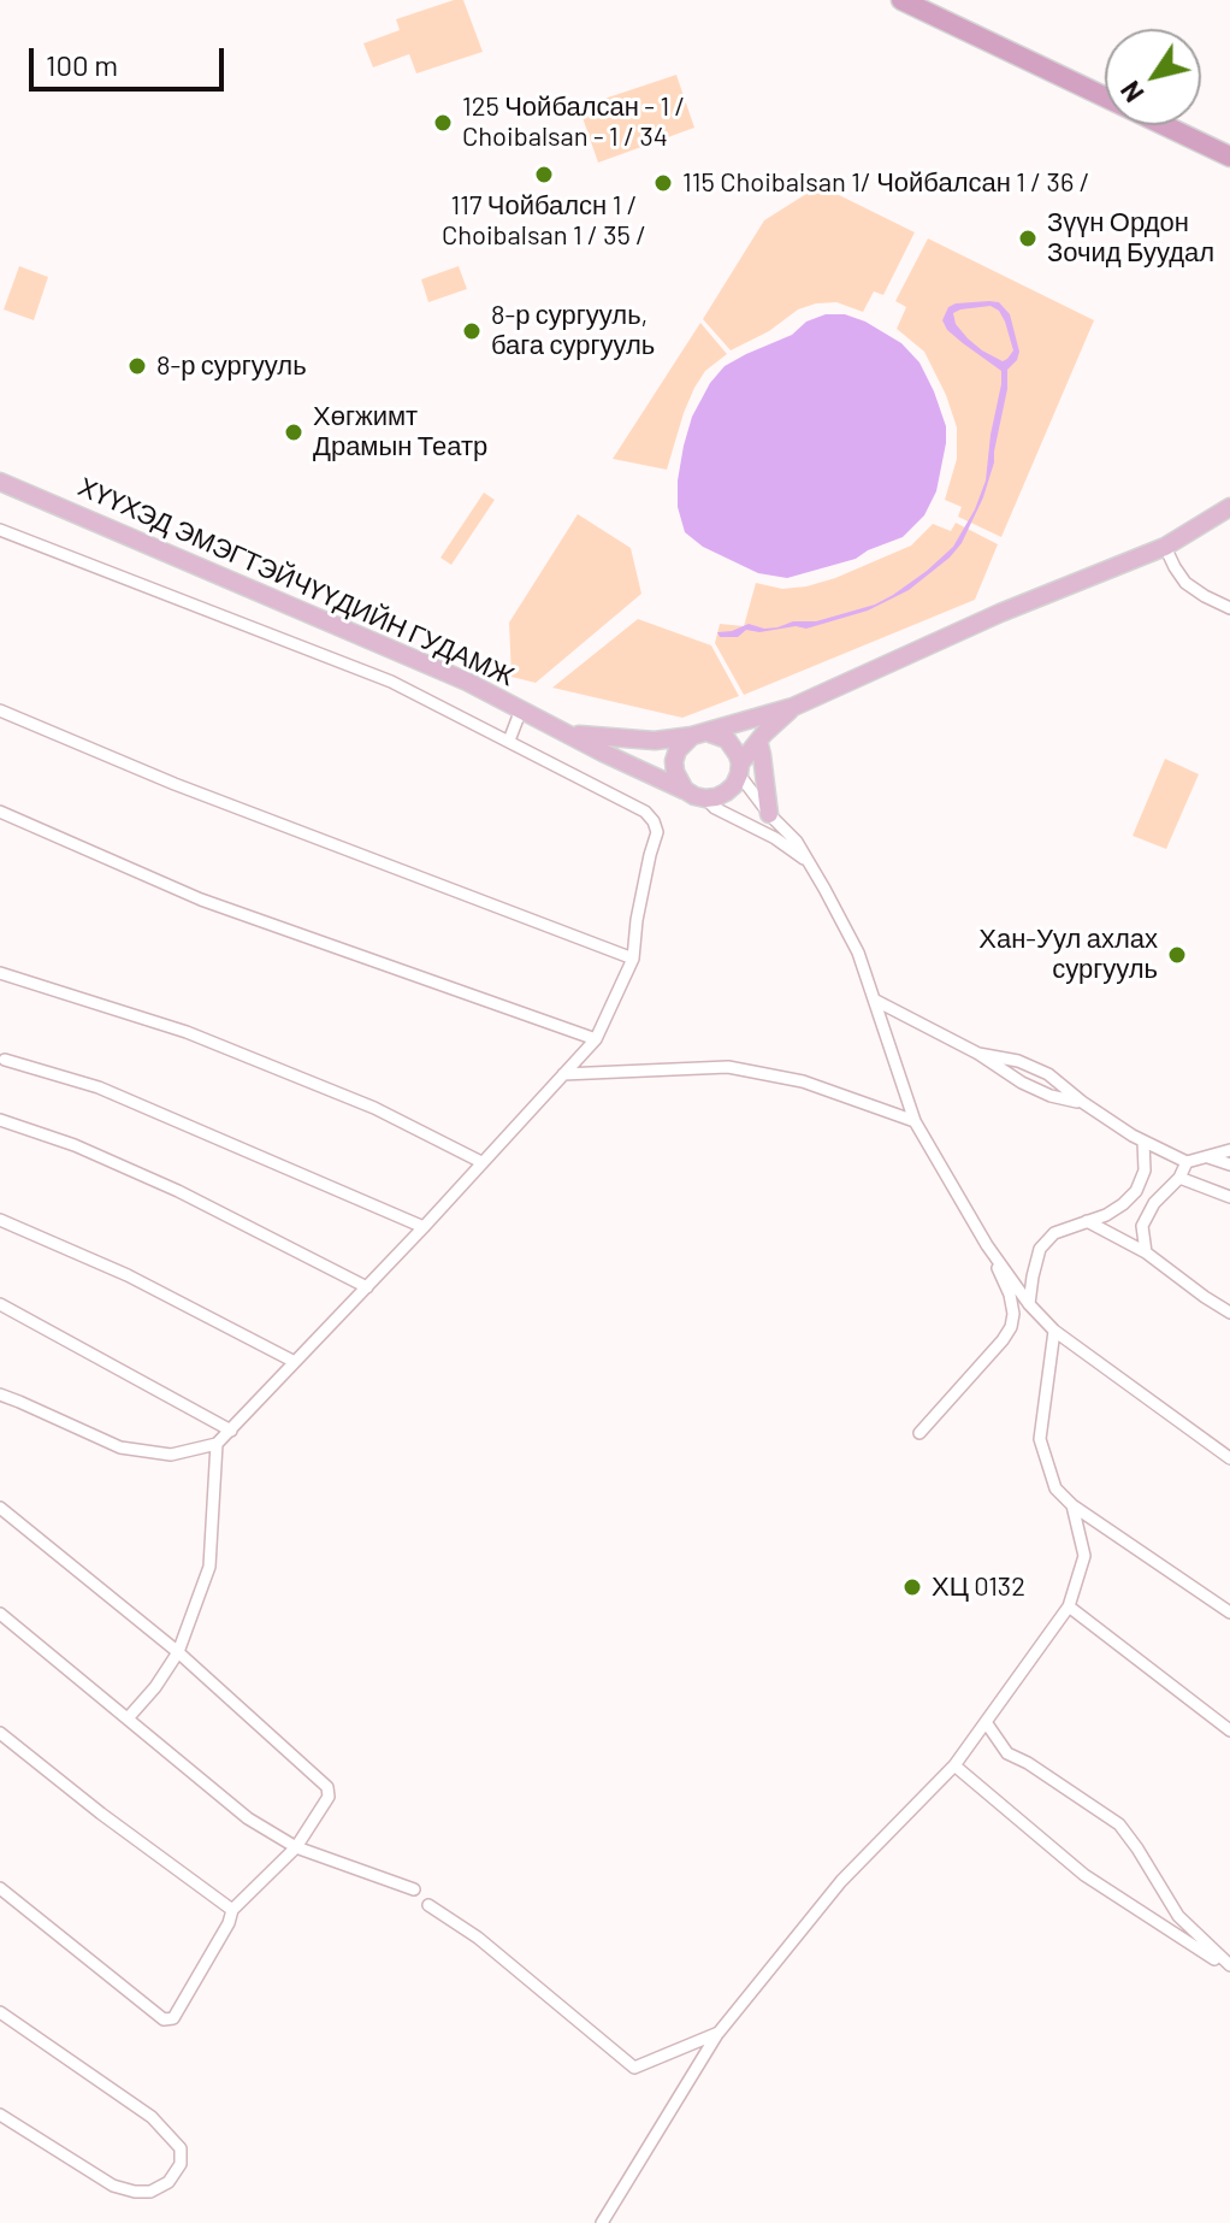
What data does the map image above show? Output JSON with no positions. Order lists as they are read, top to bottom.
{
  "streets": {
    "main road": ["ХҮҮХЭД ЭМЭГТЭЙЧҮҮДИЙН ГУДАМЖ"]
  },
  "places": [
    "125 Чойбалсан - 1 / Choibalsan - 1 / 34",
    "117 Чойбалсн 1 / Choibalsan 1 / 35 /",
    "115 Choibalsan 1/ Чойбалсан 1 / 36 /",
    "Зүүн Ордон Зочид Буудал",
    "8-р сургууль, бага сургууль",
    "8-р сургууль",
    "Хөгжимт Драмын Театр",
    "Хан-Уул ахлах сургууль",
    "ХЦ 0132"
  ],
  "scale_bar": "100 m",
  "north": "bottom left"
}
